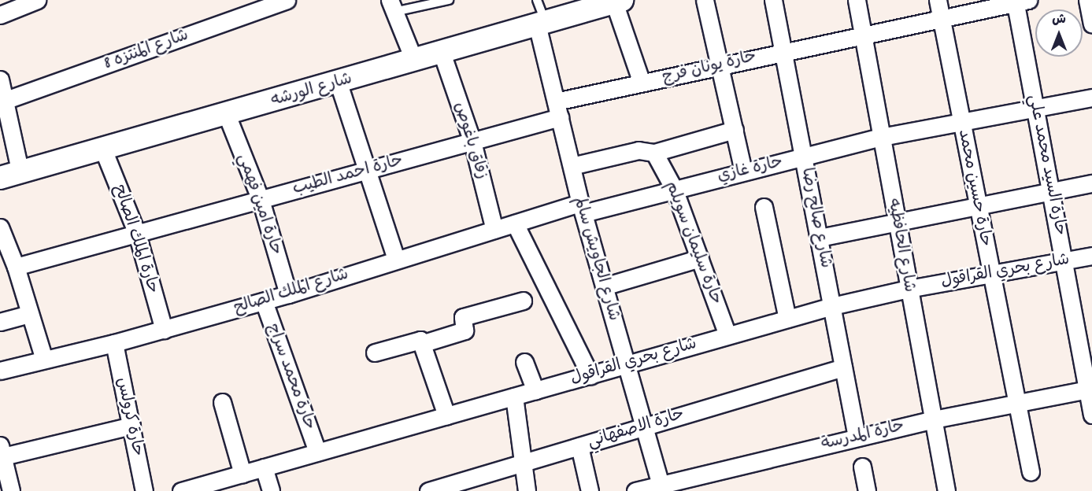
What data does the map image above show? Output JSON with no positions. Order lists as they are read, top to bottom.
{
  "streets": {
    "street": [
      "شارع المنتزه 8",
      "حارة يونان فرج",
      "شارع الورشه",
      "زقاق باغوص",
      "حارة السيد محمد علي",
      "حارة غازي",
      "حارة احمد الطيب",
      "حارة حسين محمد",
      "حارة امين فهمي",
      "شارع صالح رضا",
      "حارة الملك الصالح",
      "حارة سليمان سويلم",
      "شارع الحافظيه",
      "شارع الجاويش سالم",
      "شارع بحري القراقول",
      "شارع الملك الصالح",
      "حارة محمد سراج",
      "حارة كرولس",
      "حارة الاصفهاني",
      "حارة المدرسة"
    ]
  },
  "crossings": [
    ["حارة يونان فرج", "حارة السيد محمد علي"],
    ["حارة يونان فرج", "حارة احمد الطيب"],
    ["حارة يونان فرج", "حارة حسين محمد"],
    ["حارة يونان فرج", "شارع صالح رضا"],
    ["حارة يونان فرج", "شارع الحافظيه"],
    ["حارة يونان فرج", "شارع الجاويش سالم"],
    ["شارع الورشه", "زقاق باغوص"],
    ["شارع الورشه", "حارة امين فهمي"],
    ["شارع الورشه", "حارة الملك الصالح"],
    ["شارع الورشه", "شارع الجاويش سالم"],
    ["زقاق باغوص", "حارة احمد الطيب"],
    ["زقاق باغوص", "شارع الملك الصالح"],
    ["حارة السيد محمد علي", "حارة غازي"],
    ["حارة السيد محمد علي", "شارع بحري القراقول"],
    ["حارة السيد محمد علي", "حارة المدرسة"],
    ["حارة غازي", "حارة حسين محمد"],
    ["حارة غازي", "شارع صالح رضا"],
    ["حارة غازي", "حارة سليمان سويلم"],
    ["حارة غازي", "شارع الحافظيه"],
    ["حارة غازي", "شارع الجاويش سالم"],
    ["حارة غازي", "شارع الملك الصالح"],
    ["حارة احمد الطيب", "حارة امين فهمي"],
    ["حارة احمد الطيب", "حارة الملك الصالح"],
    ["حارة احمد الطيب", "شارع الجاويش سالم"],
    ["حارة حسين محمد", "شارع بحري القراقول"],
    ["حارة حسين محمد", "حارة المدرسة"],
    ["حارة امين فهمي", "شارع الملك الصالح"],
    ["شارع صالح رضا", "شارع بحري القراقول"],
    ["شارع صالح رضا", "حارة الاصفهاني"],
    ["شارع صالح رضا", "حارة المدرسة"],
    ["حارة الملك الصالح", "شارع الملك الصالح"],
    ["حارة سليمان سويلم", "شارع بحري القراقول"],
    ["شارع الحافظيه", "شارع بحري القراقول"],
    ["شارع الحافظيه", "حارة المدرسة"],
    ["شارع الجاويش سالم", "شارع بحري القراقول"],
    ["شارع الجاويش سالم", "شارع الملك الصالح"],
    ["شارع الجاويش سالم", "حارة الاصفهاني"],
    ["شارع الجاويش سالم", "حارة المدرسة"],
    ["شارع بحري القراقول", "حارة محمد سراج"],
    ["شارع الملك الصالح", "حارة محمد سراج"],
    ["شارع الملك الصالح", "حارة كرولس"]
  ],
  "north": "top"
}
